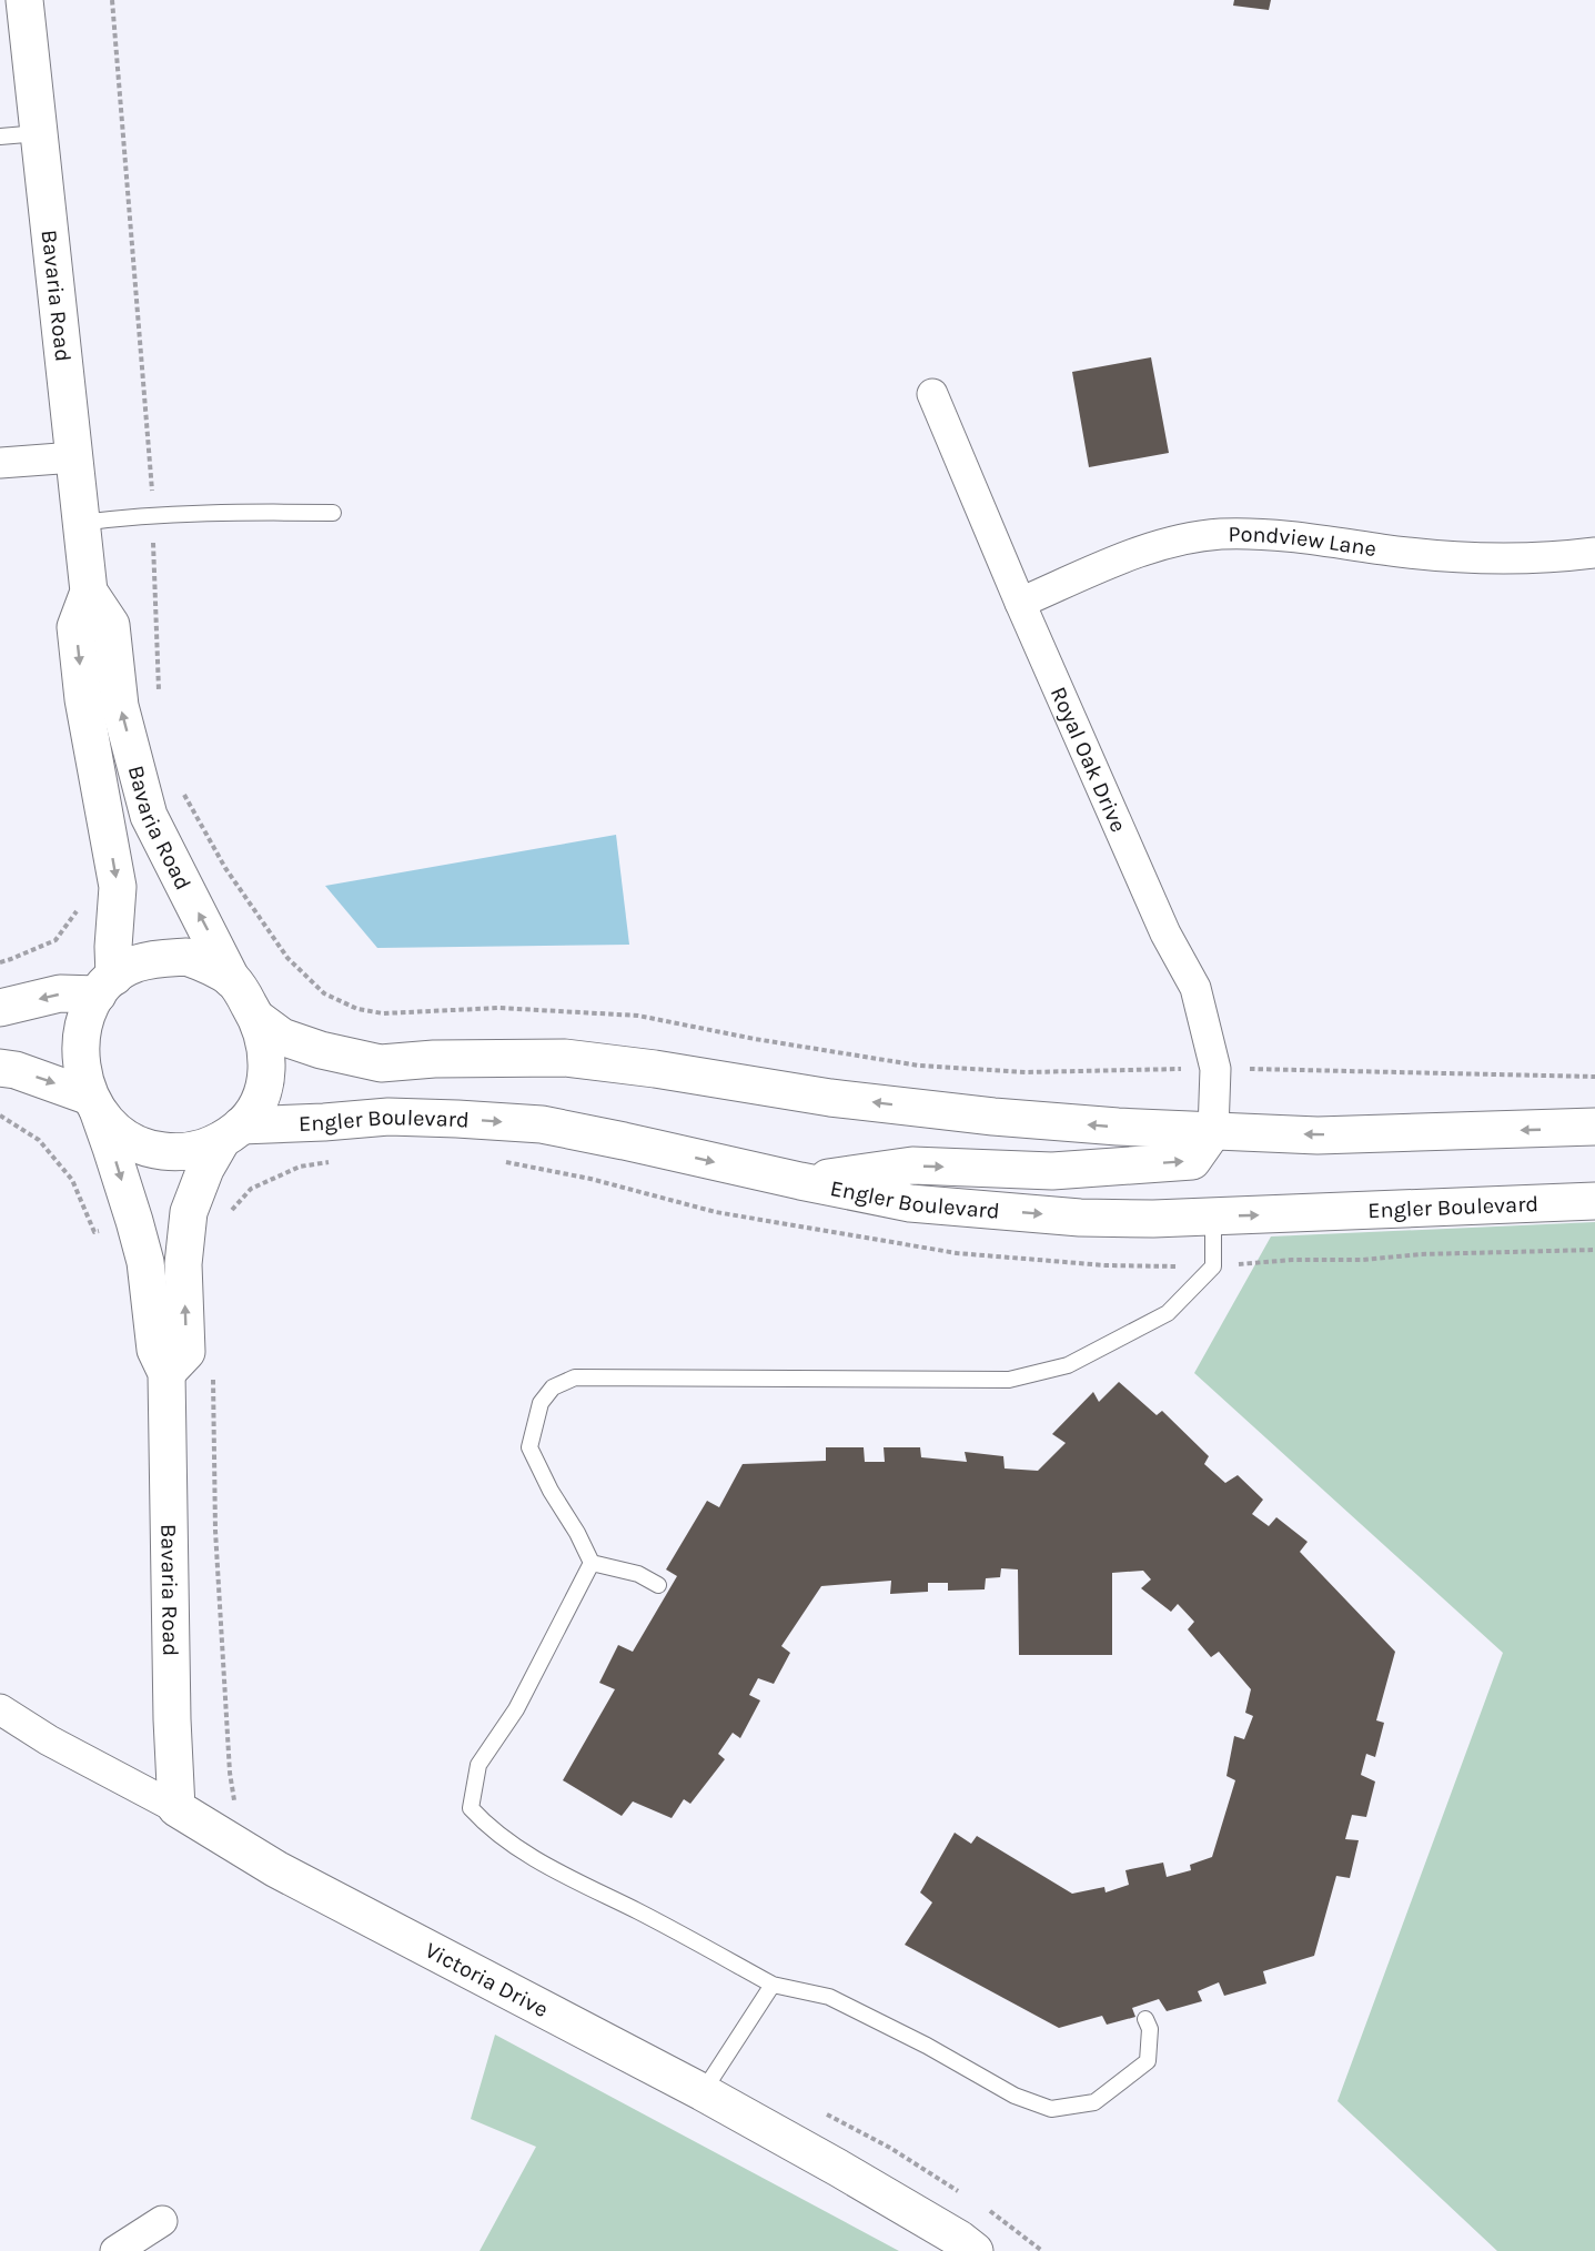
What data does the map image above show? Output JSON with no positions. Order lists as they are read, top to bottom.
{
  "streets": {
    "main road": ["Bavaria Road", "Engler Boulevard", "Victoria Drive"],
    "street": ["Pondview Lane", "Royal Oak Drive"]
  },
  "crossings": [
    ["Bavaria Road", "Engler Boulevard"],
    ["Bavaria Road", "Victoria Drive"],
    ["Pondview Lane", "Royal Oak Drive"]
  ]
}
